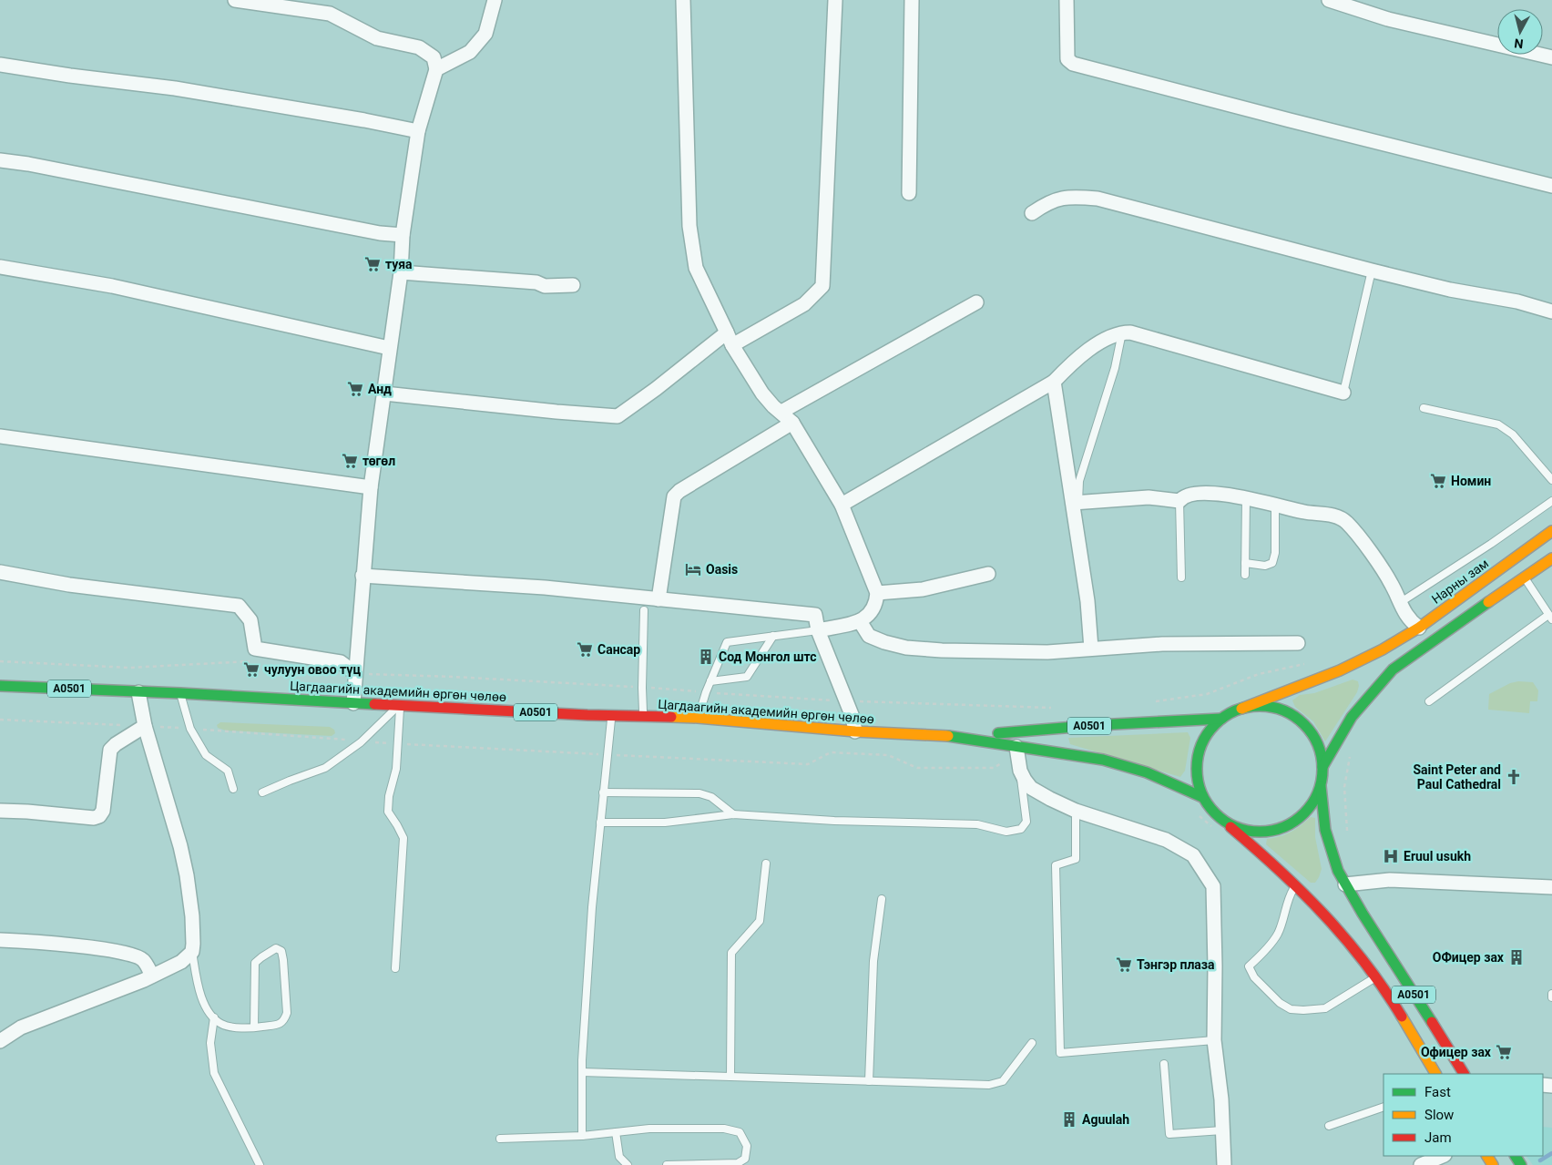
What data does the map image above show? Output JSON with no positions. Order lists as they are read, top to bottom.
{
  "streets": {
    "main road": ["Нарны зам", "A0501", "Цагдаагийн академийн өргөн чөлөө"]
  },
  "crossings": [
    ["Нарны зам", "A0501"],
    ["Нарны зам", "Цагдаагийн академийн өргөн чөлөө"],
    ["A0501", "Цагдаагийн академийн өргөн чөлөө"]
  ],
  "places": {
    "supermarket": [
      "туяа",
      "Анд",
      "төгөл",
      "Номин",
      "Сансар",
      "чулуун овоо түц",
      "Тэнгэр плаза",
      "Офицер зах"
    ],
    "hotel": ["Oasis"],
    "building": ["Сод Монгол штс", "ОФицер зах", "Aguulah"],
    "church": ["Saint Peter and Paul Cathedral"],
    "hospital": ["Eruul usukh"]
  },
  "legend": ["Fast", "Slow", "Jam"],
  "north": "bottom"
}
